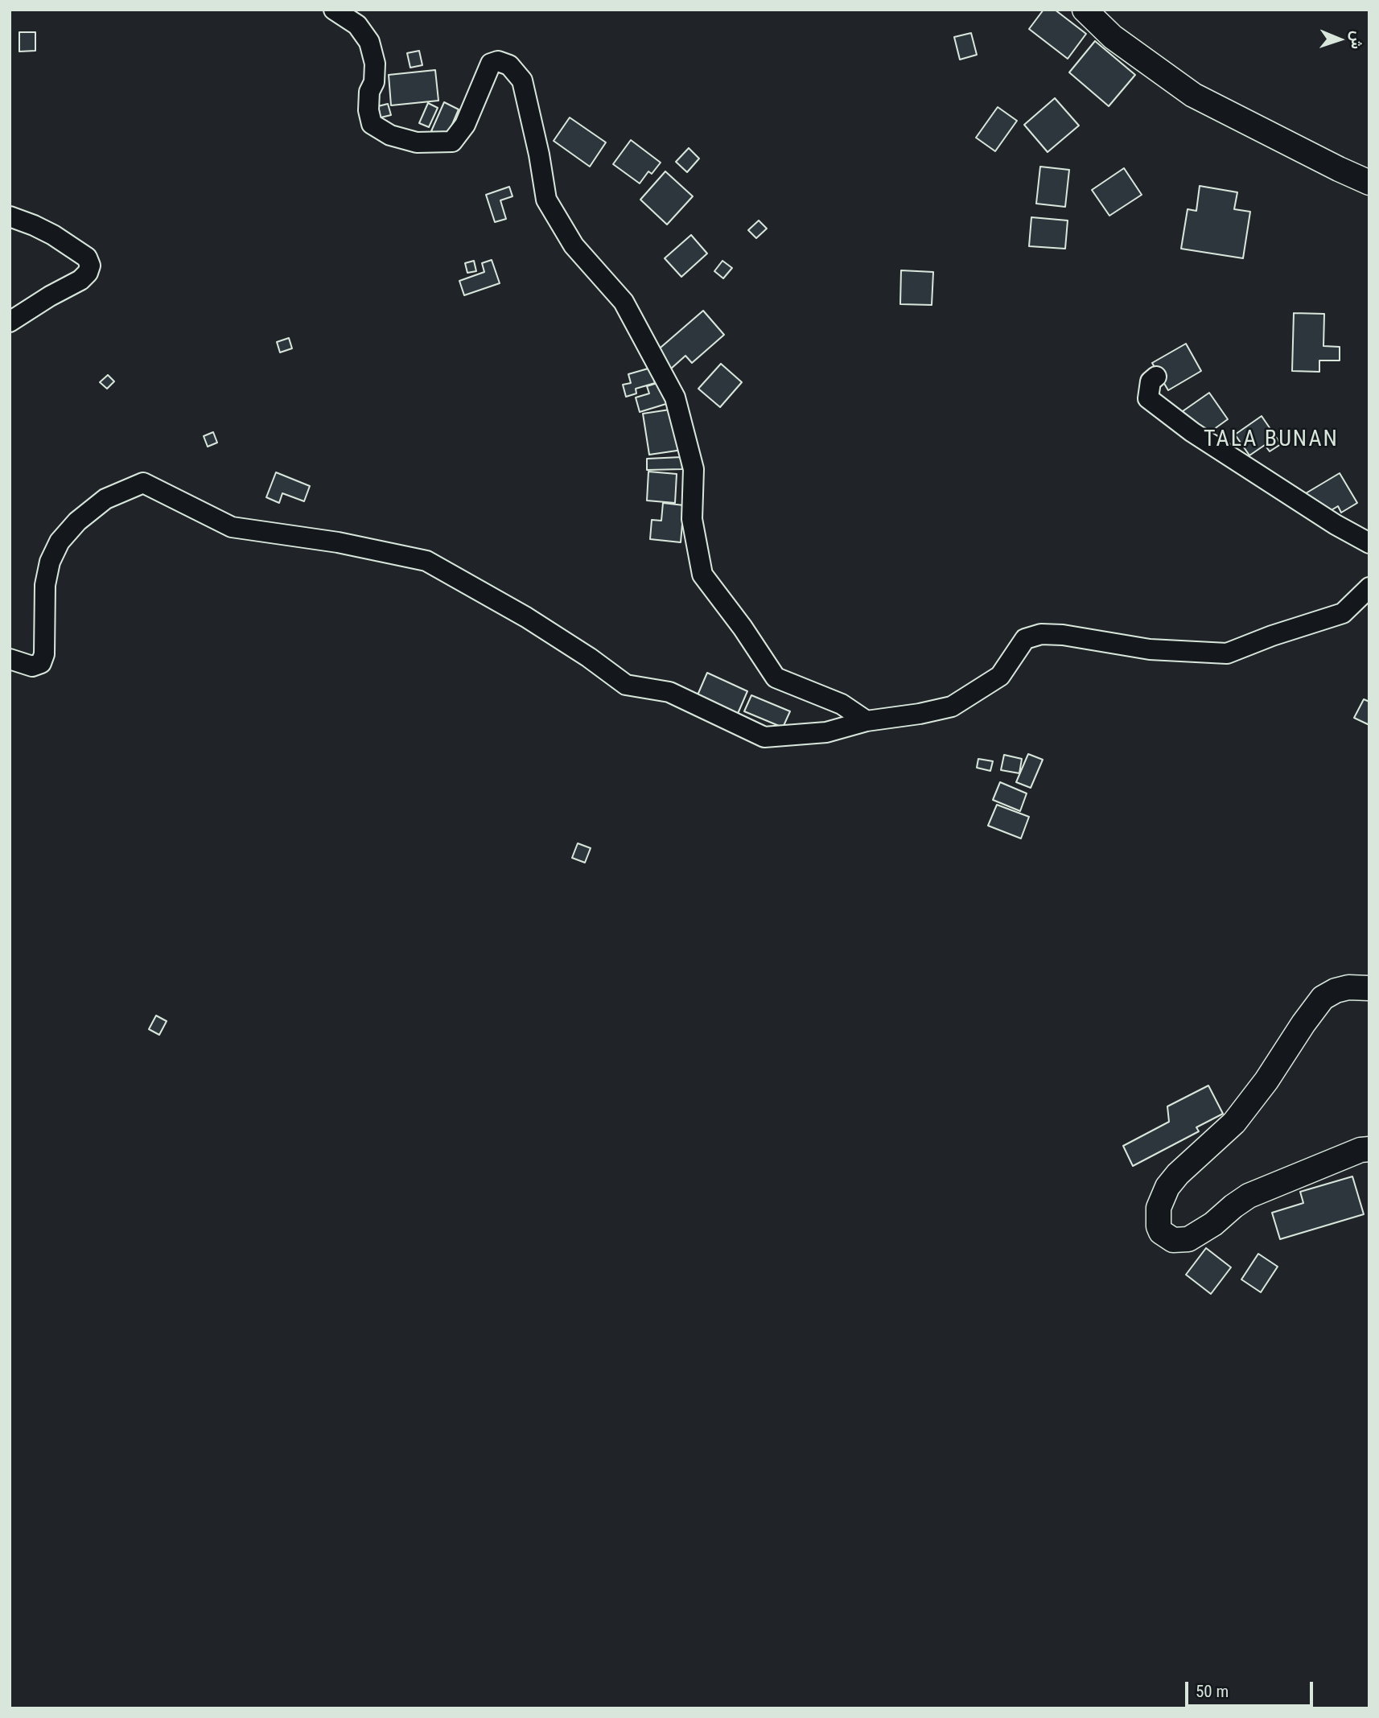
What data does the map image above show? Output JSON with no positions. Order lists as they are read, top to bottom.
{
  "districts": ["TALA BUNAN"],
  "scale_bar": "50 m",
  "north": "right"
}
